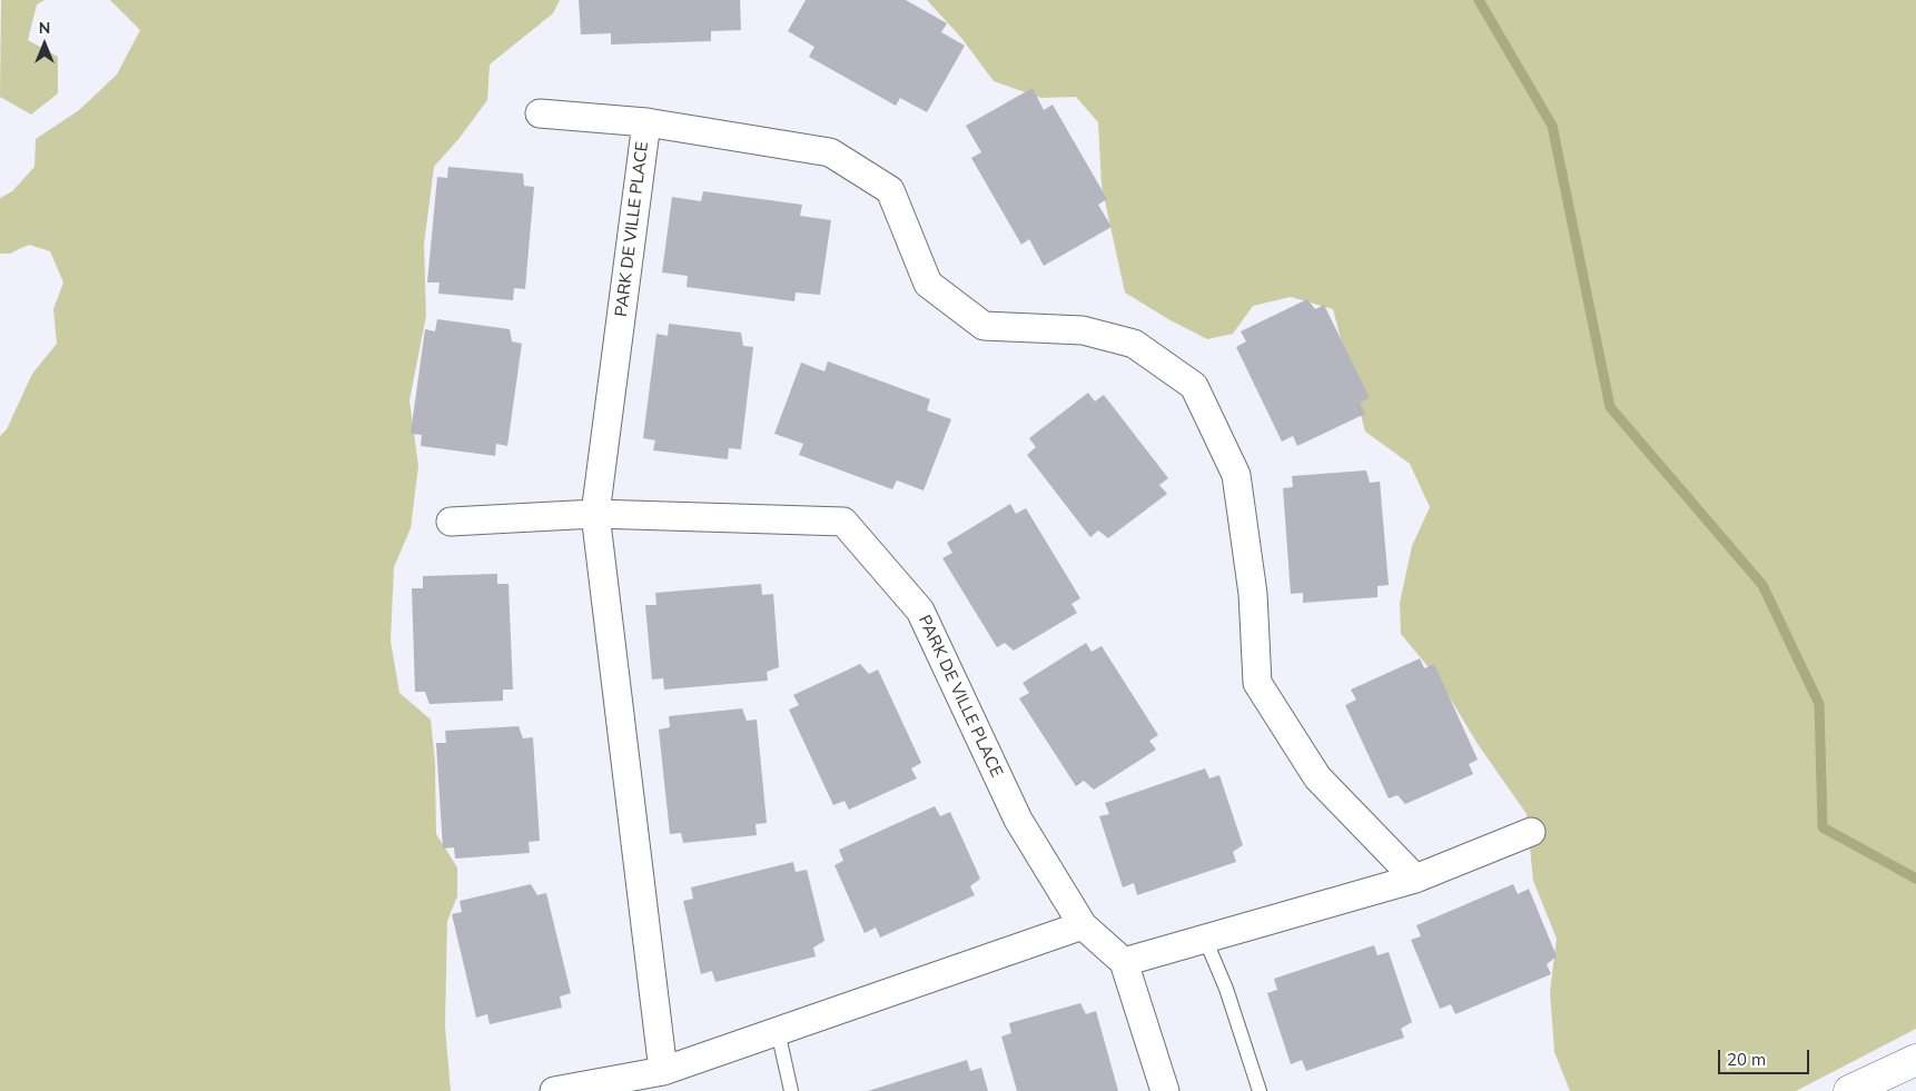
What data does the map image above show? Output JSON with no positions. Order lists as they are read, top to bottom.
{
  "streets": {
    "street": ["PARK DE VILLE PLACE"]
  },
  "scale_bar": "20 m",
  "north": "top"
}
